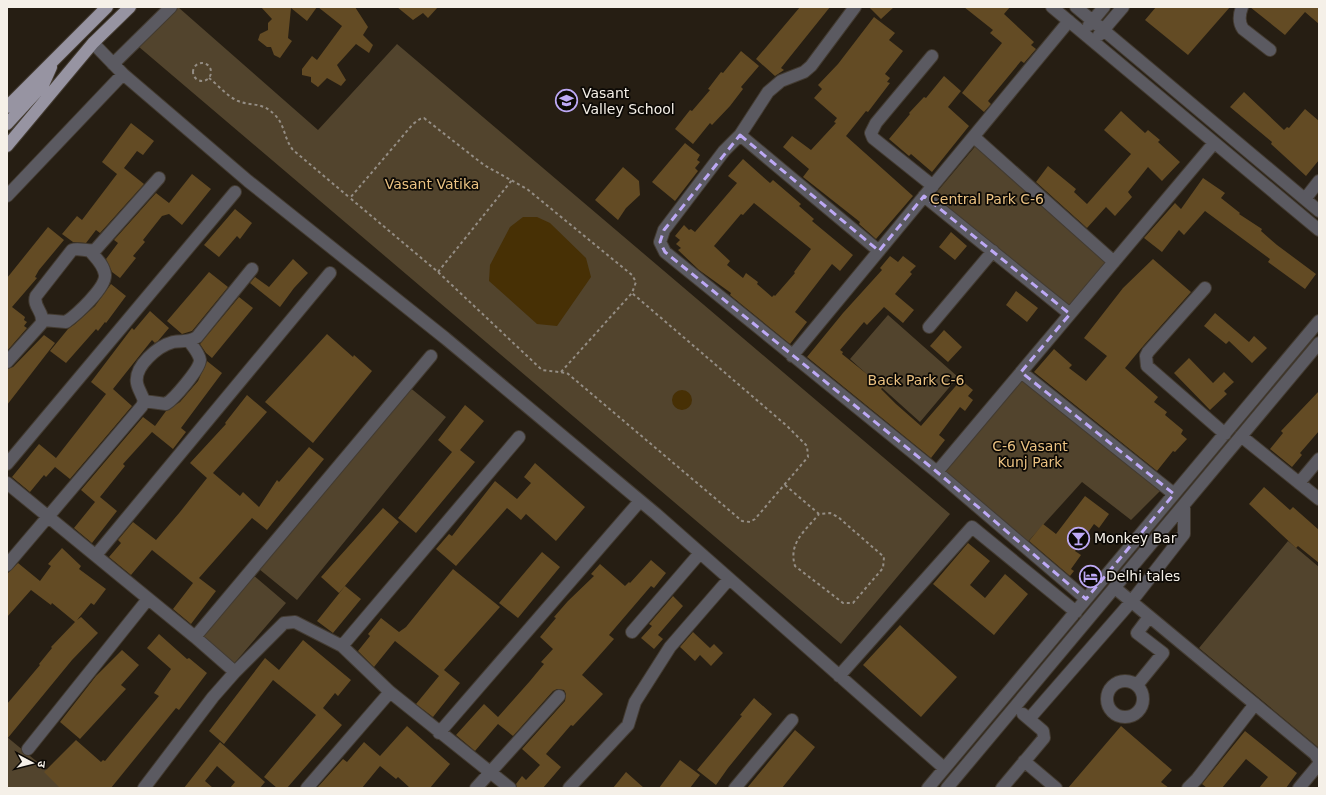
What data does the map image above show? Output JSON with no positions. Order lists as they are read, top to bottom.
{
  "parks": [
    "Vasant Vatika",
    "Central Park C-6",
    "Back Park C-6",
    "C-6 Vasant Kunj Park"
  ],
  "places": {
    "school or university": ["Vasant Valley School"],
    "bar": ["Monkey Bar"],
    "hotel": ["Delhi tales"]
  },
  "north": "right"
}
